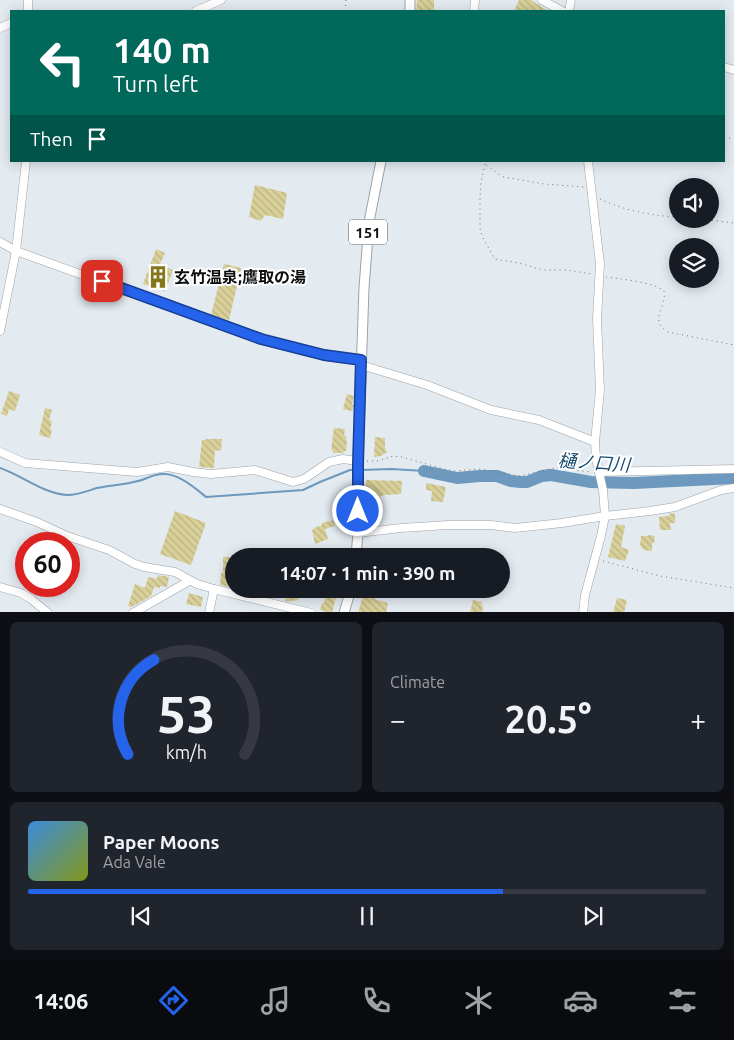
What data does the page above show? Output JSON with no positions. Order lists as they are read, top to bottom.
{
  "streets": {
    "main road": ["151"]
  },
  "water": ["樋ノ口川"],
  "places": {
    "building": ["玄竹温泉;鷹取の湯"]
  },
  "page": {
    "turn": ["140 m", "Turn left"],
    "then": "Then",
    "limit": "60",
    "trip": "14:07 · 1 min · 390 m",
    "tile": "Climate",
    "heat": ["−", "20.5°", "+"],
    "song": ["Paper Moons", "Ada Vale"],
    "tabs": "14:06",
    "gauge": ["53", "km/h"]
  }
}
